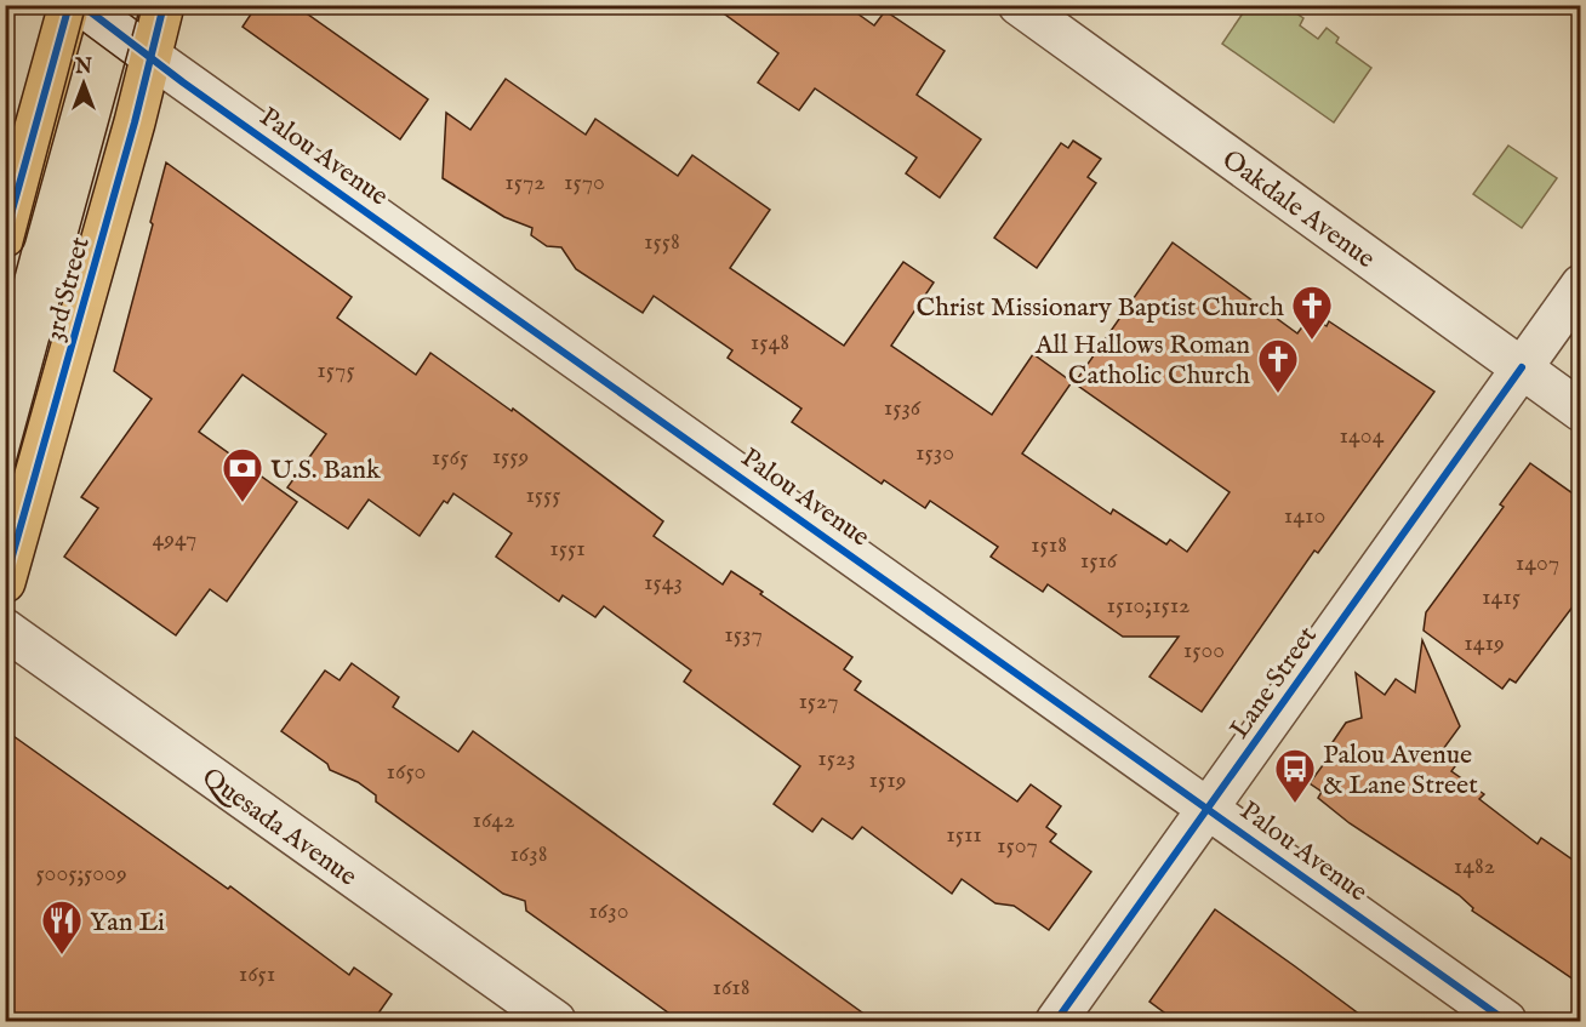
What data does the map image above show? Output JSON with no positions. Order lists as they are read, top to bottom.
{
  "streets": {
    "main road": ["3rd Street"],
    "street": [
      "Palou Avenue",
      "Oakdale Avenue",
      "Lane Street",
      "Quesada Avenue"
    ]
  },
  "crossings": [
    ["Palou Avenue", "3rd Street"],
    ["Palou Avenue", "Lane Street"],
    ["Oakdale Avenue", "Lane Street"]
  ],
  "places": {
    "church": ["Christ Missionary Baptist Church", "All Hallows Roman Catholic Church"],
    "bank": ["U.S. Bank"],
    "bus stop": ["Palou Avenue & Lane Street"],
    "restaurant": ["Yan Li"]
  },
  "house_numbers": [
    "1572",
    "1570",
    "1558",
    "1548",
    "1575",
    "1536",
    "1404",
    "1530",
    "1559",
    "1565",
    "1555",
    "1410",
    "4947",
    "1518",
    "1551",
    "1516",
    "1407",
    "1543",
    "1415",
    "1510;1512",
    "1537",
    "1419",
    "1500",
    "1527",
    "1523",
    "1650",
    "1519",
    "1642",
    "1511",
    "1507",
    "1638",
    "1482",
    "5005;5009",
    "1630",
    "1651",
    "1618"
  ],
  "north": "top"
}
